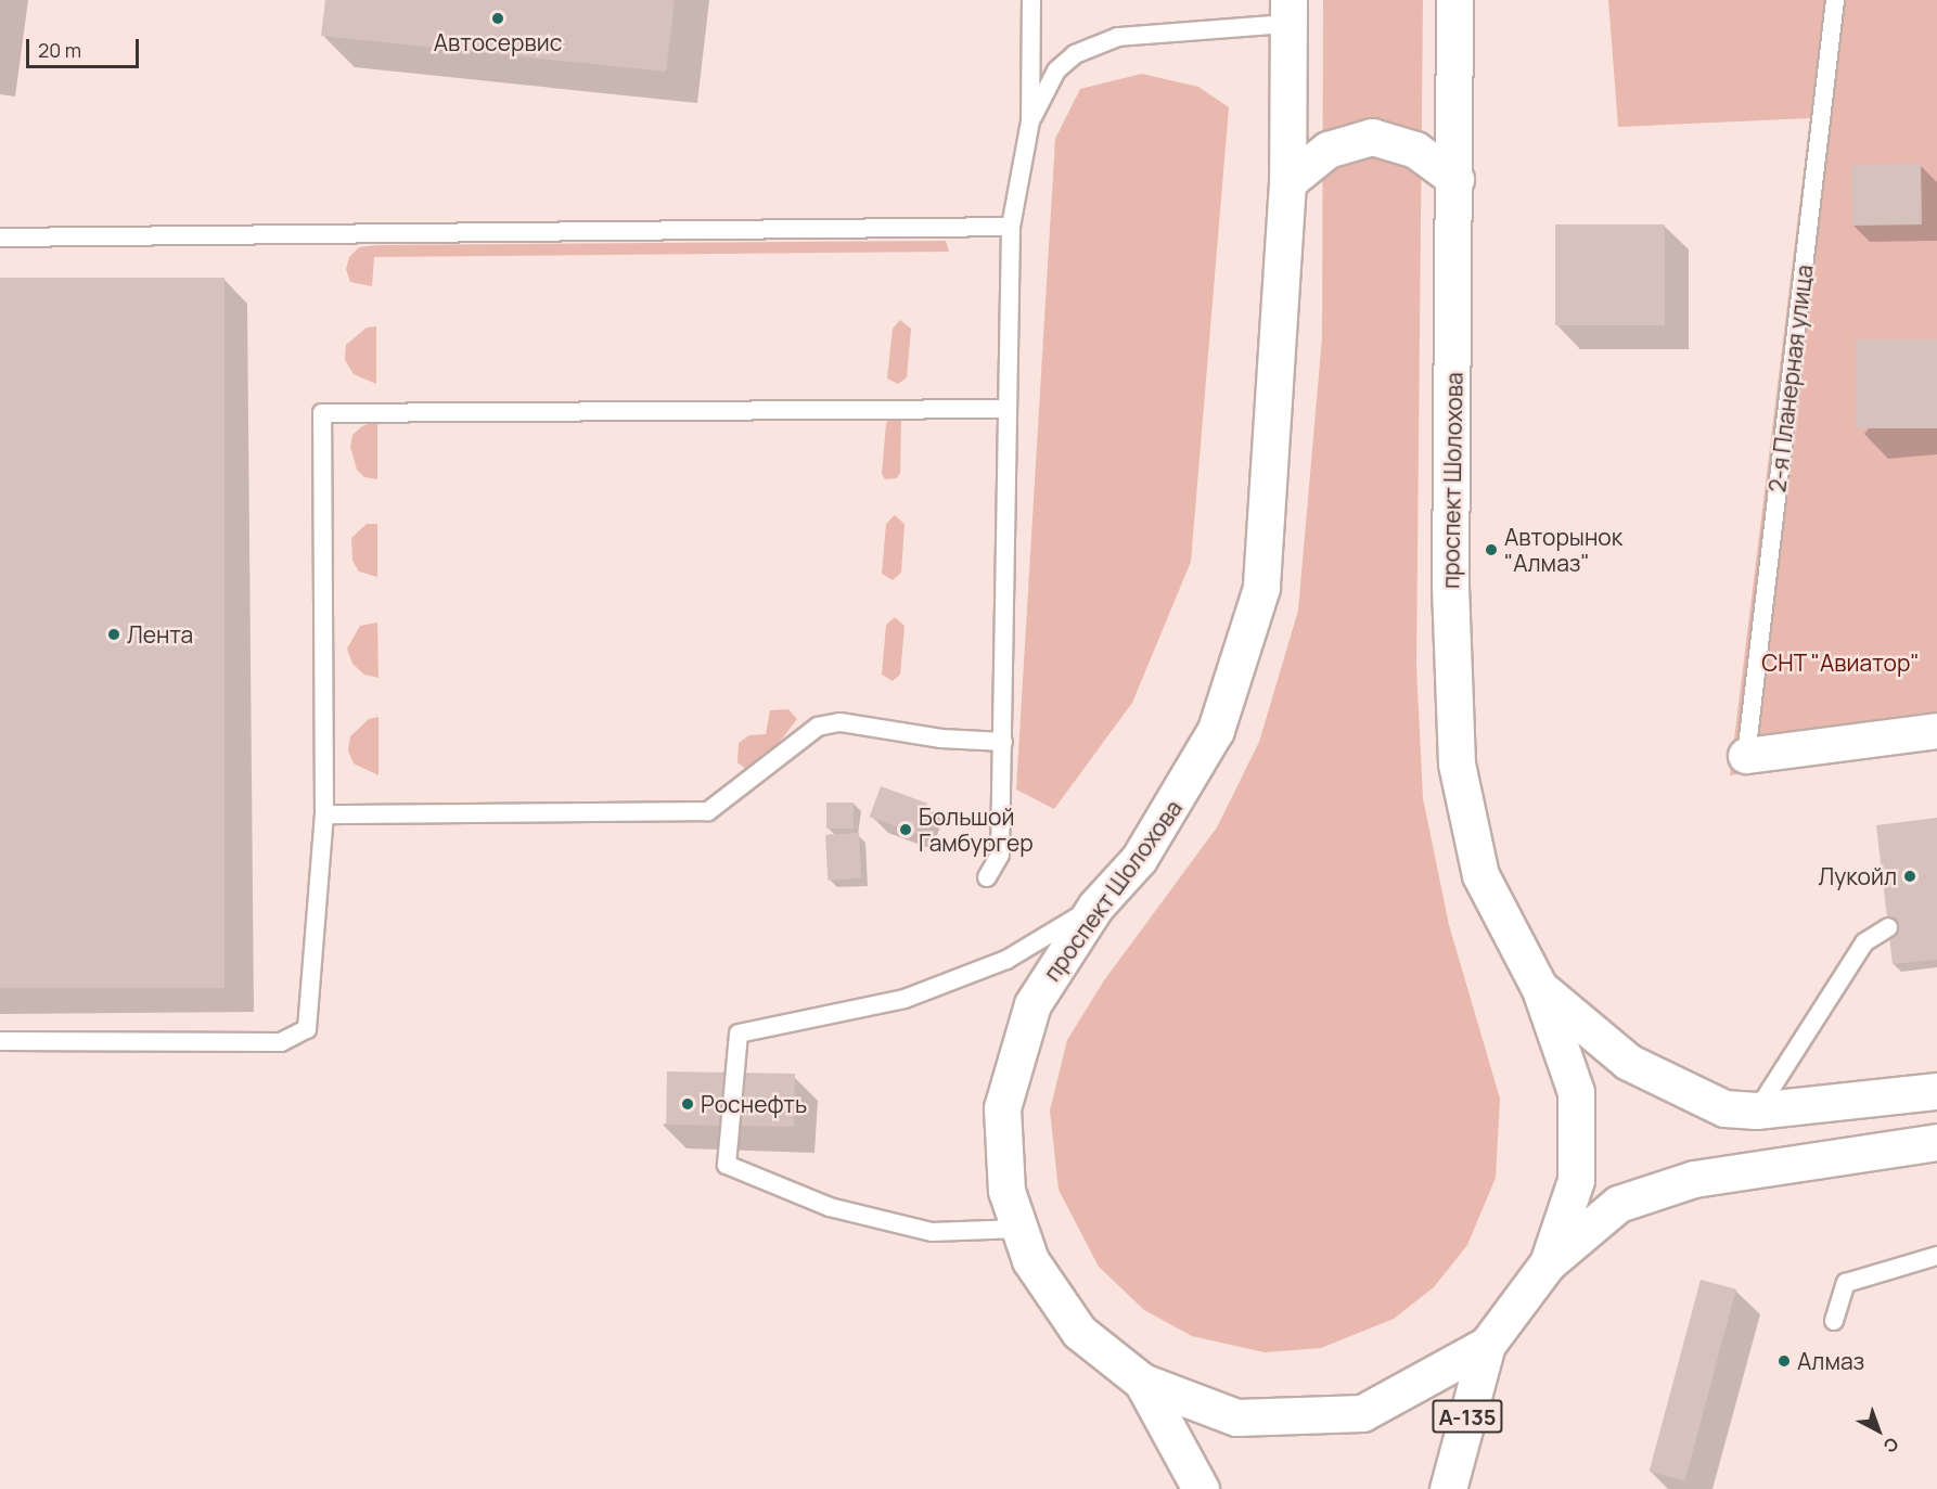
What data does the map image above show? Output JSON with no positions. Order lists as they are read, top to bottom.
{
  "streets": {
    "main road": ["проспект Шолохова", "А-135"],
    "lane": ["2-я Планерная улица"]
  },
  "crossings": [
    ["проспект Шолохова", "А-135"]
  ],
  "parks": ["СНТ \"Авиатор\""],
  "places": [
    "Автосервис",
    "Авторынок \"Алмаз\"",
    "Лента",
    "Большой Гамбургер",
    "Лукойл",
    "Роснефть",
    "Алмаз"
  ],
  "scale_bar": "20 m",
  "north": "bottom right"
}
